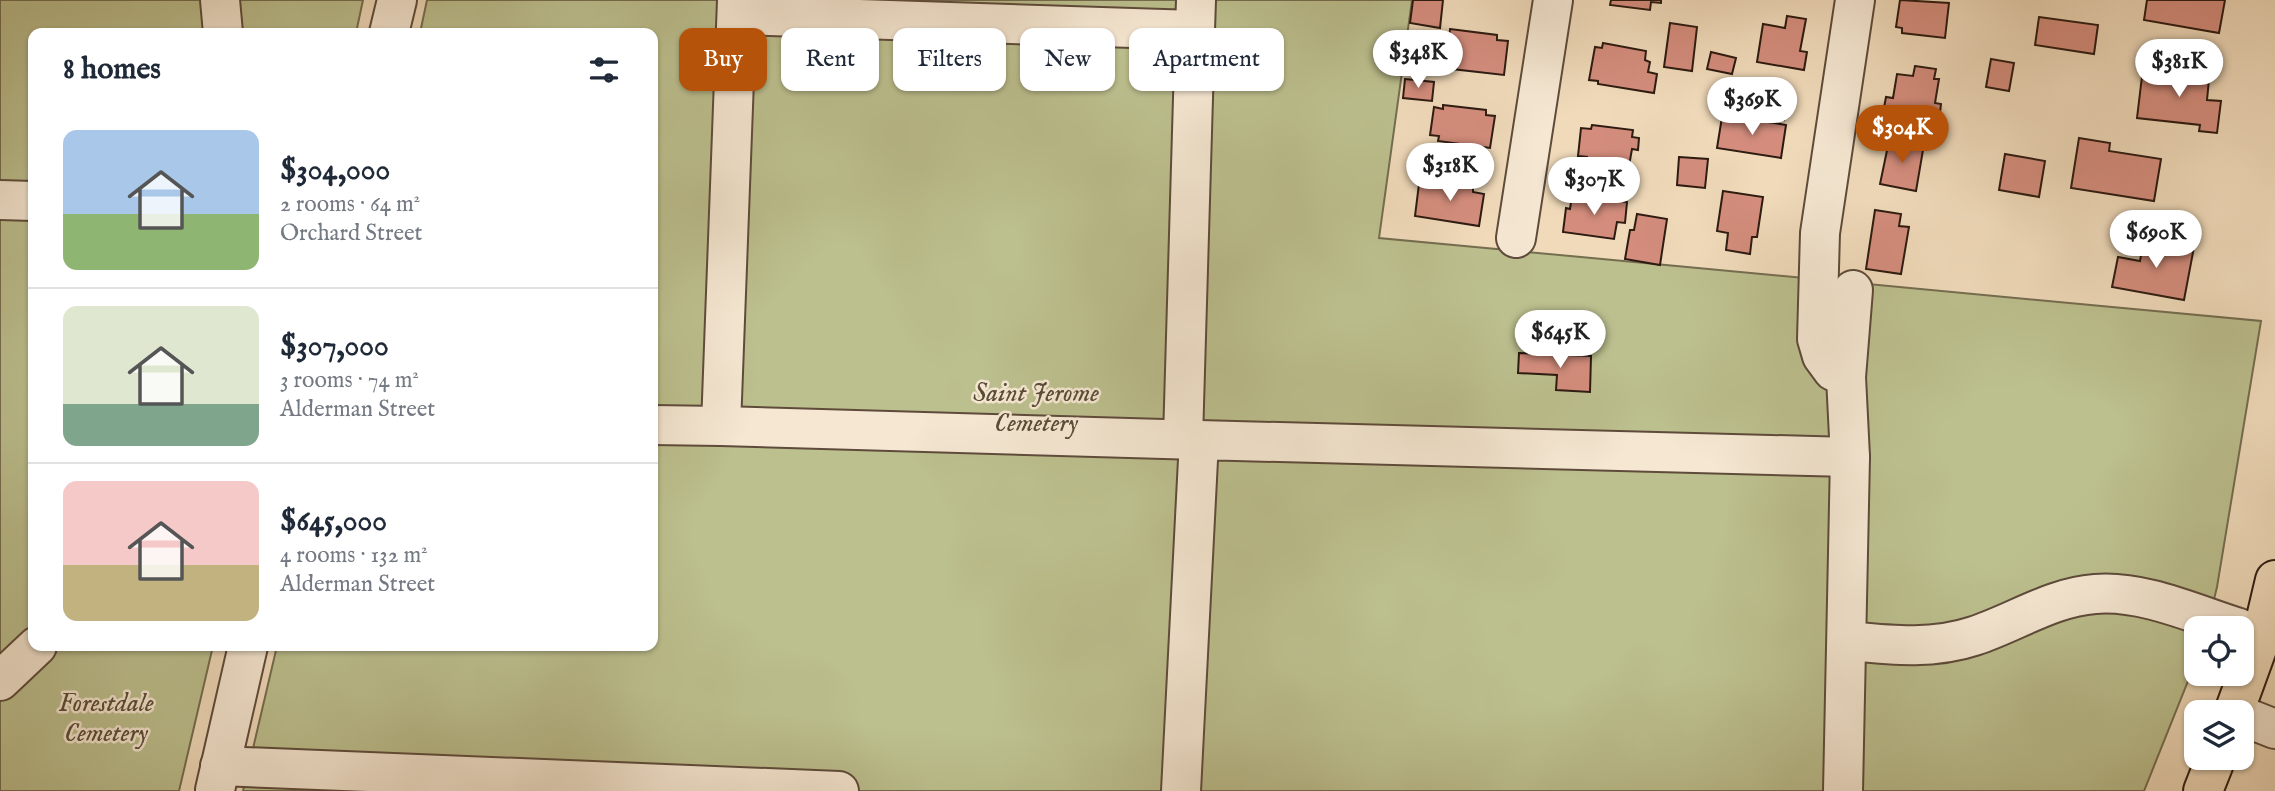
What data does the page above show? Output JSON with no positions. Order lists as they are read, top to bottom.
{
  "parks": ["Saint Jerome Cemetery", "Forestdale Cemetery"],
  "page": {
    "chip": [
      "Buy",
      "Rent",
      "Filters",
      "New",
      "Apartment"
    ],
    "heading": "8 homes",
    "price": [
      "$348K",
      "$381K",
      "$369K",
      "$304K",
      "$318K",
      "$307K",
      "$690K",
      "$645K"
    ],
    "list": [
      {
        "name": "$304,000",
        "note": "2 rooms · 64 m² · Orchard Street"
      },
      {
        "name": "$307,000",
        "note": "3 rooms · 74 m² · Alderman Street"
      },
      {
        "name": "$645,000",
        "note": "4 rooms · 132 m² · Alderman Street"
      }
    ]
  }
}
